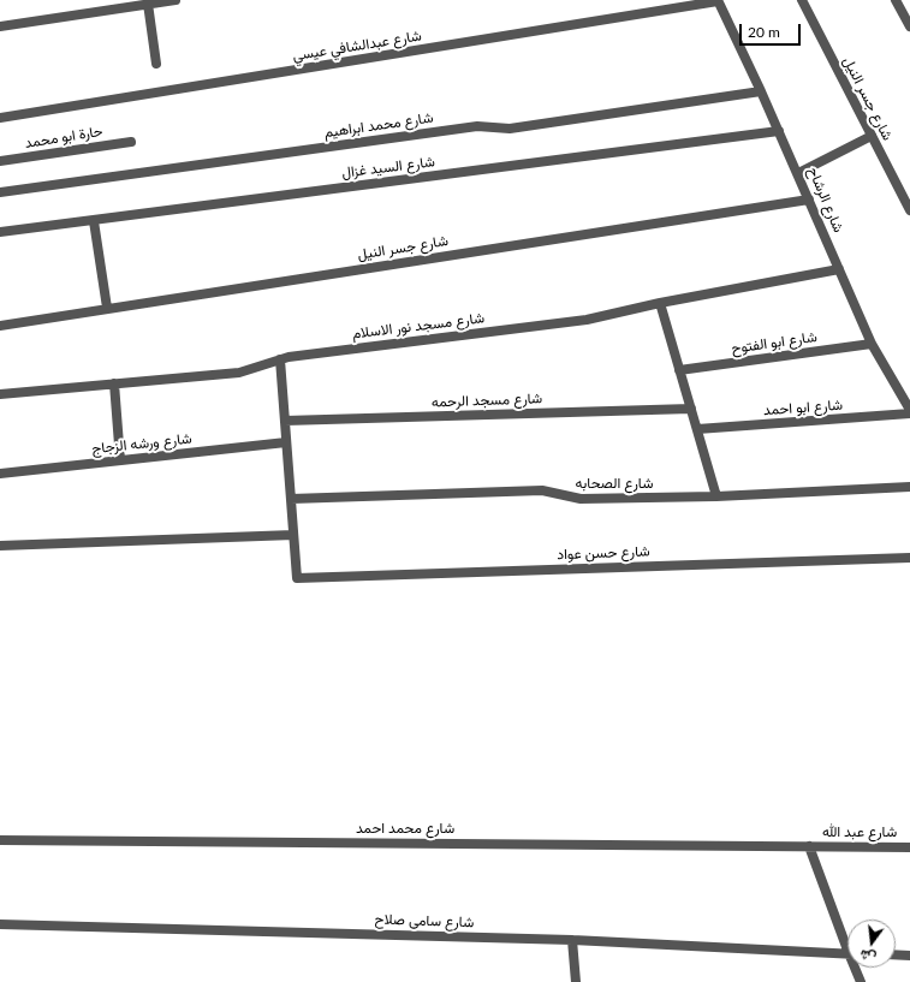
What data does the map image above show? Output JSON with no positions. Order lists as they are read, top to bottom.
{
  "streets": {
    "street": [
      "شارع عبدالشافي عيسي",
      "شارع جسر النيل",
      "شارع محمد ابراهيم",
      "حارة ابو محمد",
      "شارع السيد غزال",
      "شارع الرشاح",
      "شارع مسجد نور الاسلام",
      "شارع ابو الفتوح",
      "شارع مسجد الرحمه",
      "شارع ابو احمد",
      "شارع ورشه الزجاج",
      "شارع الصحابه",
      "شارع حسن عواد",
      "شارع محمد احمد",
      "شارع عبد الله",
      "شارع سامى صلاح"
    ]
  },
  "crossings": [
    ["شارع عبدالشافي عيسي", "شارع الرشاح"],
    ["شارع جسر النيل", "شارع الرشاح"],
    ["شارع محمد ابراهيم", "شارع الرشاح"],
    ["شارع السيد غزال", "شارع الرشاح"],
    ["شارع الرشاح", "شارع مسجد نور الاسلام"],
    ["شارع الرشاح", "شارع ابو الفتوح"],
    ["شارع محمد احمد", "شارع عبد الله"]
  ],
  "scale_bar": "20 m",
  "north": "bottom"
}
